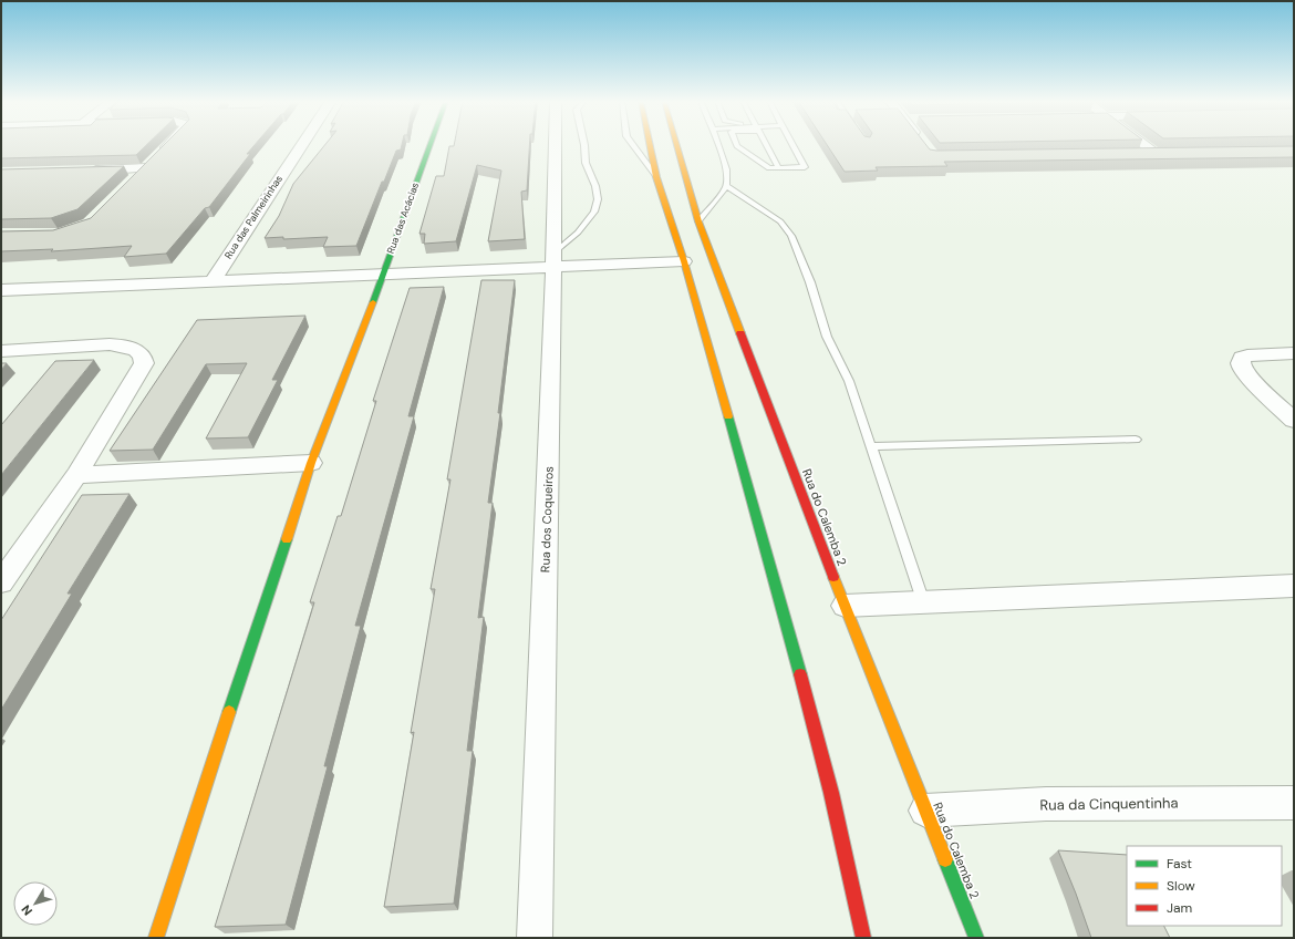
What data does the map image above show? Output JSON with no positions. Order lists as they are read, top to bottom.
{
  "streets": {
    "main road": ["Rua das Acácias", "Rua do Calemba 2"],
    "street": ["Rua das Palmeirinhas", "Rua dos Coqueiros", "Rua da Cinquentinha"]
  },
  "crossings": [
    ["Rua do Calemba 2", "Rua da Cinquentinha"]
  ],
  "legend": ["Fast", "Slow", "Jam"],
  "north": "bottom left"
}
